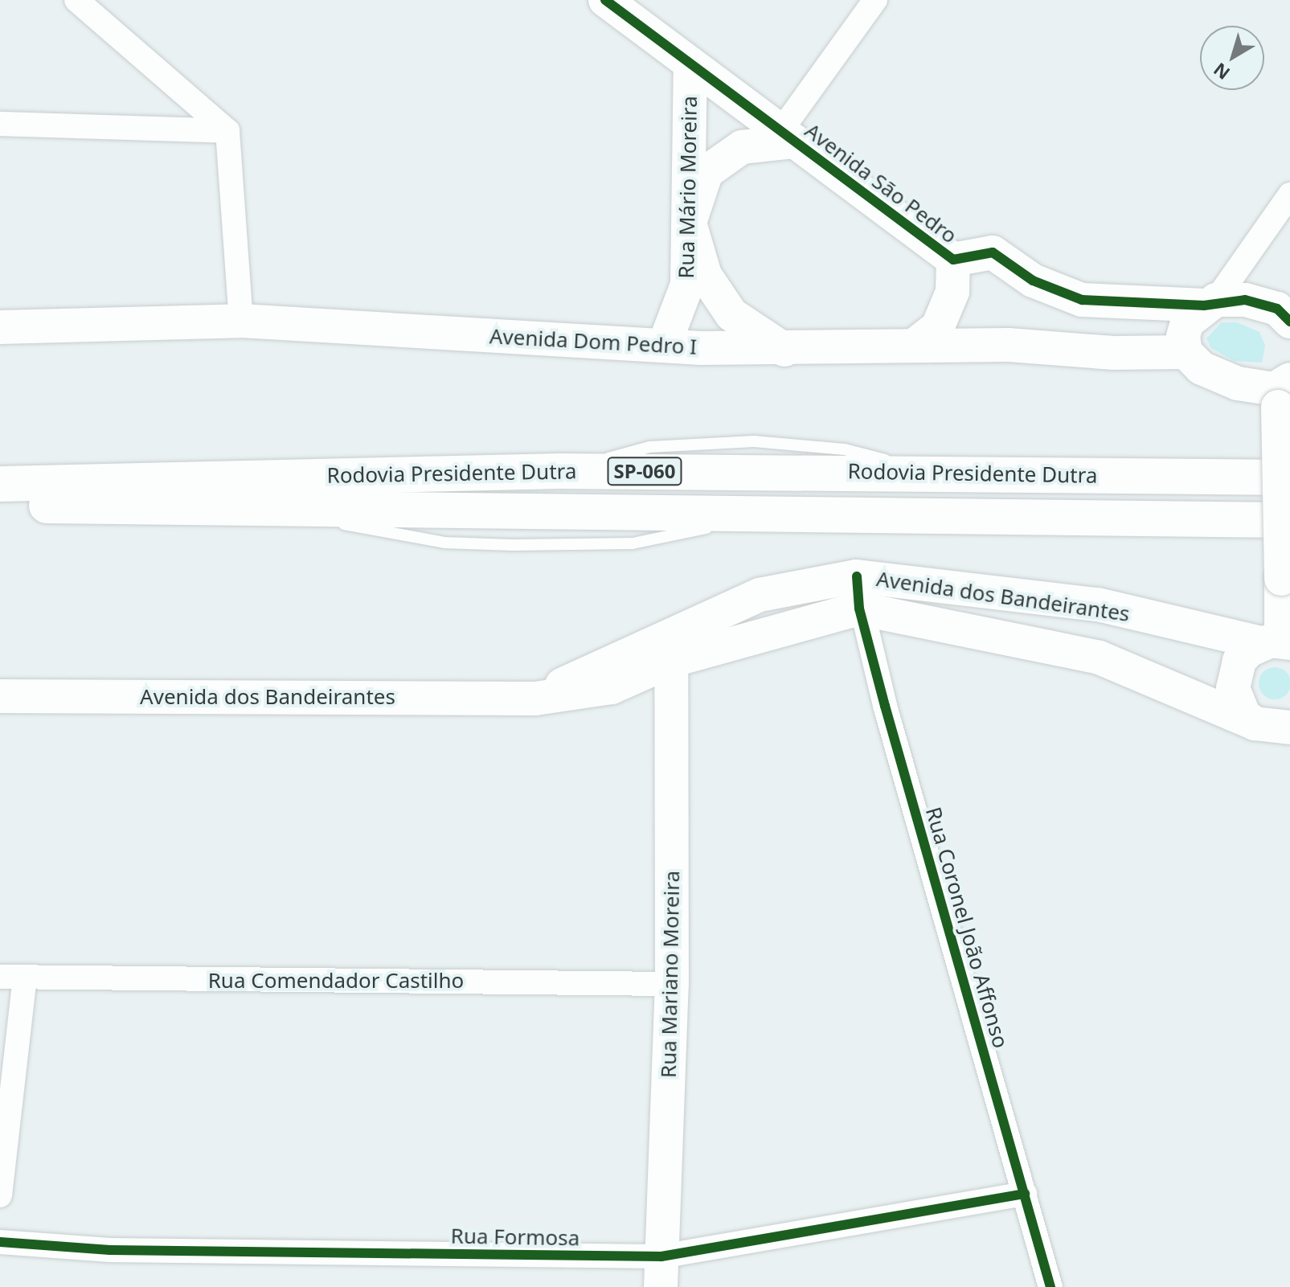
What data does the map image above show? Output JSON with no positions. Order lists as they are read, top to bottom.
{
  "streets": {
    "highway": ["SP-060", "Rodovia Presidente Dutra"],
    "main road": [
      "Avenida São Pedro",
      "Rua Mário Moreira",
      "Avenida Dom Pedro I",
      "Avenida dos Bandeirantes",
      "Rua Mariano Moreira"
    ],
    "street": ["Rua Coronel João Affonso", "Rua Comendador Castilho", "Rua Formosa"]
  },
  "crossings": [
    ["Avenida São Pedro", "Rua Mário Moreira"],
    ["Rua Mário Moreira", "Avenida Dom Pedro I"],
    ["Avenida dos Bandeirantes", "Rua Coronel João Affonso"],
    ["Avenida dos Bandeirantes", "Rua Mariano Moreira"],
    ["Rua Coronel João Affonso", "Rua Formosa"],
    ["Rua Mariano Moreira", "Rua Comendador Castilho"],
    ["Rua Mariano Moreira", "Rua Formosa"]
  ],
  "north": "bottom left"
}
